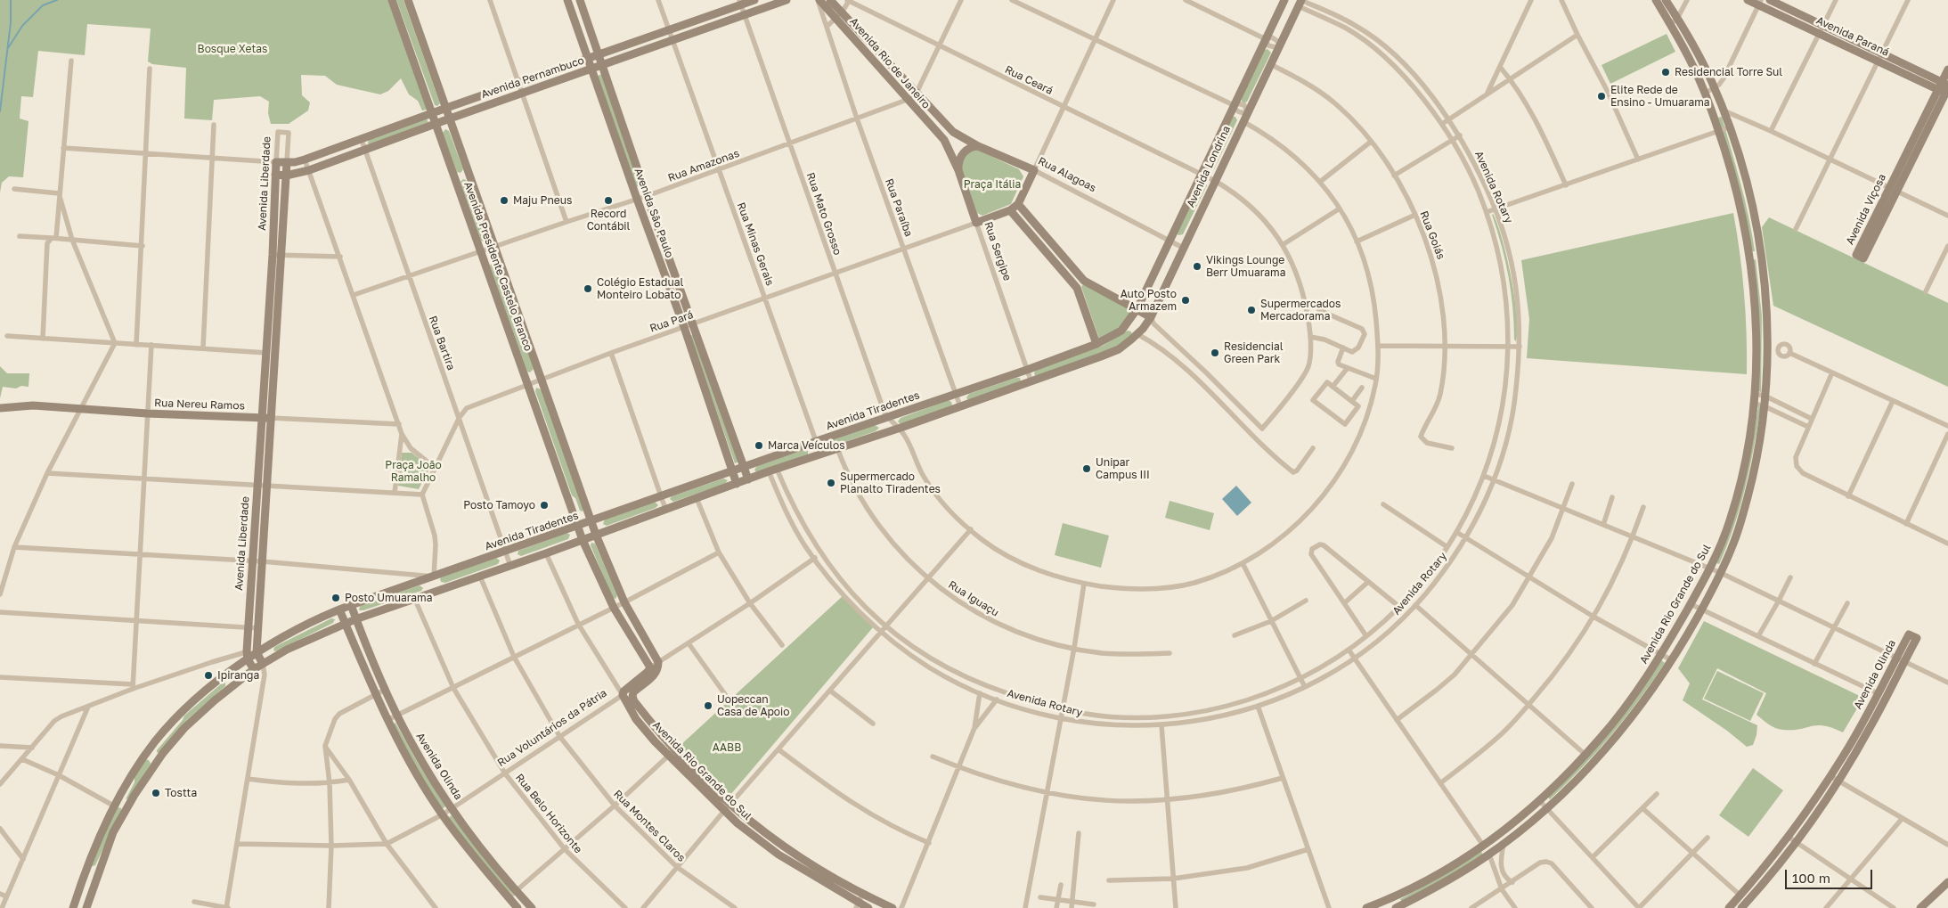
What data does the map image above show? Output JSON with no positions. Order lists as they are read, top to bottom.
{
  "streets": {
    "street": [
      "Avenida Paraná",
      "Avenida Rio de Janeiro",
      "Avenida Pernambuco",
      "Rua Ceará",
      "Rua Amazonas",
      "Avenida Londrina",
      "Rua Alagoas",
      "Avenida Liberdade",
      "Avenida Rotary",
      "Rua Paraíba",
      "Avenida Viçosa",
      "Avenida São Paulo",
      "Rua Mato Grosso",
      "Rua Goiás",
      "Rua Minas Gerais",
      "Rua Sergipe",
      "Avenida Presidente Castelo Branco",
      "Rua Pará",
      "Rua Bartira",
      "Rua Nereu Ramos",
      "Avenida Tiradentes",
      "Rua Iguaçu",
      "Avenida Rio Grande do Sul",
      "Avenida Olinda",
      "Rua Voluntários da Pátria",
      "Rua Belo Horizonte",
      "Rua Montes Claros"
    ]
  },
  "crossings": [
    ["Avenida Paraná", "Avenida Viçosa"],
    ["Avenida Rio de Janeiro", "Rua Ceará"],
    ["Avenida Rio de Janeiro", "Rua Amazonas"],
    ["Avenida Rio de Janeiro", "Rua Alagoas"],
    ["Avenida Rio de Janeiro", "Rua Paraíba"],
    ["Avenida Rio de Janeiro", "Rua Sergipe"],
    ["Avenida Pernambuco", "Avenida Liberdade"],
    ["Avenida Pernambuco", "Avenida São Paulo"],
    ["Avenida Pernambuco", "Rua Mato Grosso"],
    ["Avenida Pernambuco", "Rua Minas Gerais"],
    ["Avenida Pernambuco", "Avenida Presidente Castelo Branco"],
    ["Avenida Pernambuco", "Rua Bartira"],
    ["Rua Ceará", "Avenida Londrina"],
    ["Rua Amazonas", "Rua Paraíba"],
    ["Rua Amazonas", "Avenida São Paulo"],
    ["Rua Amazonas", "Rua Mato Grosso"],
    ["Rua Amazonas", "Rua Minas Gerais"],
    ["Rua Amazonas", "Avenida Presidente Castelo Branco"],
    ["Rua Amazonas", "Rua Bartira"],
    ["Avenida Londrina", "Rua Alagoas"],
    ["Avenida Londrina", "Avenida Rotary"],
    ["Avenida Londrina", "Rua Mato Grosso"],
    ["Avenida Londrina", "Rua Goiás"],
    ["Avenida Londrina", "Avenida Tiradentes"],
    ["Avenida Liberdade", "Rua Nereu Ramos"],
    ["Avenida Liberdade", "Avenida Tiradentes"],
    ["Avenida Rotary", "Rua Voluntários da Pátria"],
    ["Rua Paraíba", "Rua Pará"],
    ["Rua Paraíba", "Avenida Tiradentes"],
    ["Avenida São Paulo", "Rua Pará"],
    ["Avenida São Paulo", "Avenida Tiradentes"],
    ["Rua Mato Grosso", "Rua Pará"],
    ["Rua Mato Grosso", "Avenida Tiradentes"],
    ["Rua Minas Gerais", "Rua Pará"],
    ["Rua Minas Gerais", "Avenida Tiradentes"],
    ["Rua Sergipe", "Rua Pará"],
    ["Rua Sergipe", "Avenida Tiradentes"],
    ["Avenida Presidente Castelo Branco", "Rua Pará"],
    ["Avenida Presidente Castelo Branco", "Avenida Tiradentes"],
    ["Rua Pará", "Rua Bartira"],
    ["Rua Bartira", "Avenida Tiradentes"],
    ["Avenida Tiradentes", "Avenida Olinda"],
    ["Avenida Rio Grande do Sul", "Rua Voluntários da Pátria"],
    ["Avenida Olinda", "Rua Voluntários da Pátria"],
    ["Rua Voluntários da Pátria", "Rua Belo Horizonte"],
    ["Rua Voluntários da Pátria", "Rua Montes Claros"]
  ],
  "parks": [
    "Bosque Xetas",
    "Praça Itália",
    "Praça João Ramalho",
    "AABB"
  ],
  "places": [
    "Residencial Torre Sul",
    "Elite Rede de Ensino - Umuarama",
    "Maju Pneus",
    "Record Contábil",
    "Vikings Lounge Berr Umuarama",
    "Colégio Estadual Monteiro Lobato",
    "Auto Posto Armazem",
    "Supermercados Mercadorama",
    "Residencial Green Park",
    "Marca Veículos",
    "Unipar Campus III",
    "Supermercado Planalto Tiradentes",
    "Posto Tamoyo",
    "Posto Umuarama",
    "Ipiranga",
    "Uopeccan Casa de Apoio",
    "Tostta"
  ],
  "scale_bar": "100 m"
}
